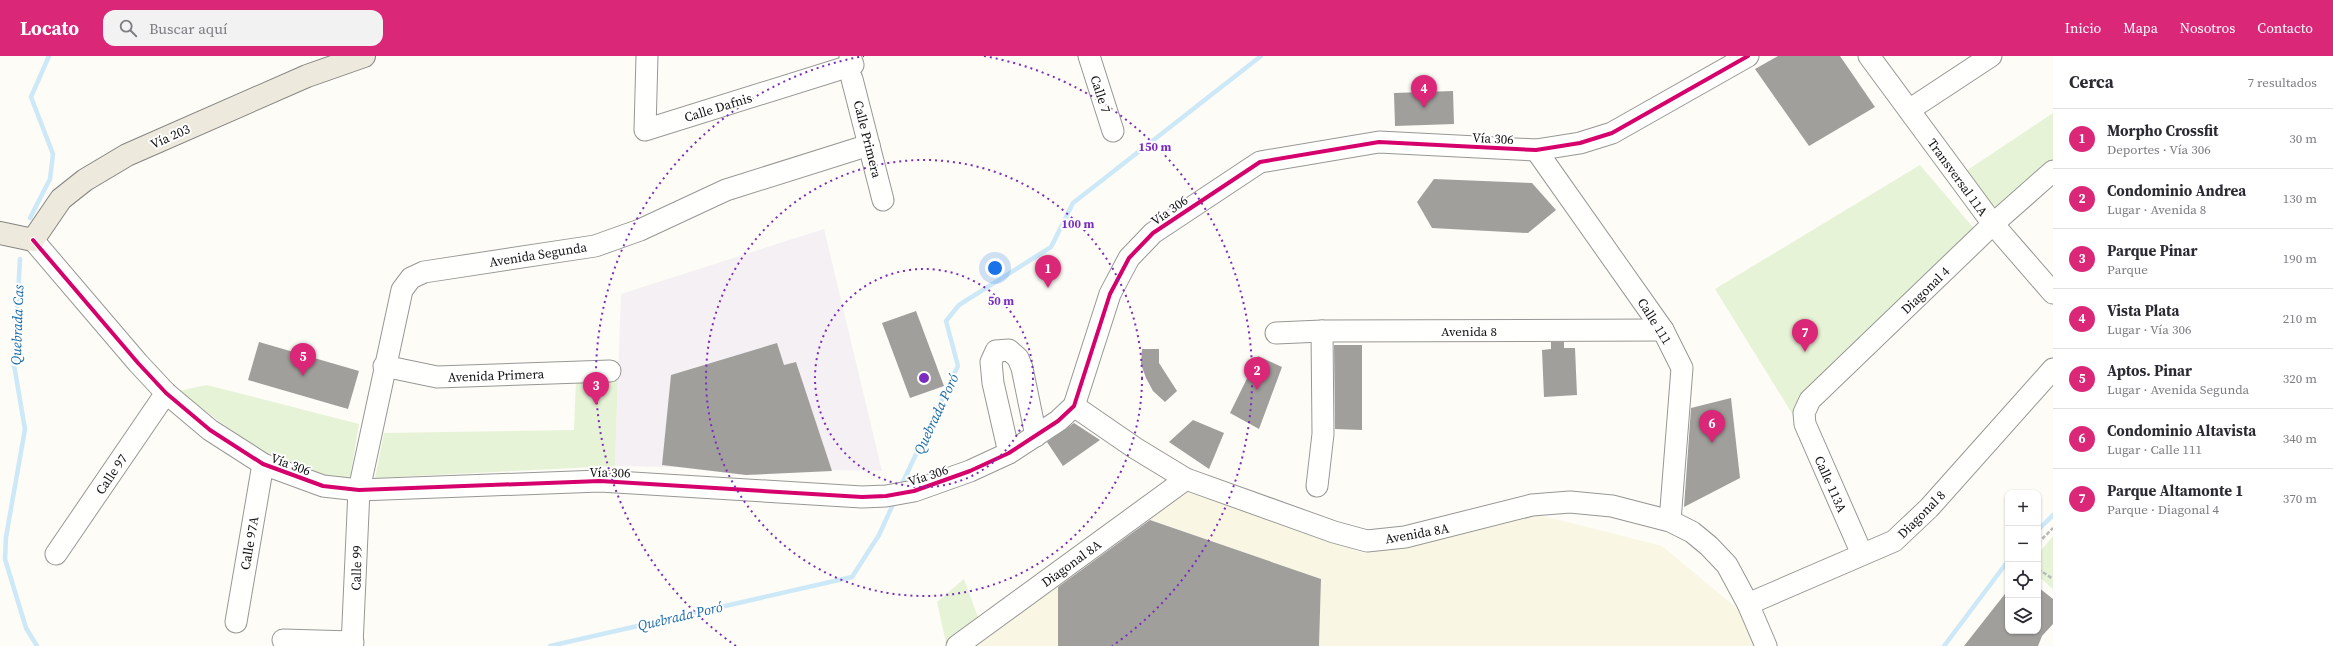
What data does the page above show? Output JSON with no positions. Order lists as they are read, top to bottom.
{
  "streets": {
    "main road": ["Vía 203"],
    "street": [
      "Calle 7",
      "Calle Dafnis",
      "Vía 306",
      "Calle Primera",
      "Transversal 11A",
      "Avenida Segunda",
      "Diagonal 4",
      "Calle 111",
      "Avenida 8",
      "Avenida Primera",
      "Calle 97",
      "Calle 113A",
      "Diagonal 8",
      "Avenida 8A",
      "Calle 97A",
      "Diagonal 8A",
      "Calle 99"
    ]
  },
  "crossings": [
    ["Vía 203", "Vía 306"],
    ["Vía 306", "Avenida Segunda"],
    ["Vía 306", "Calle 111"],
    ["Vía 306", "Calle 97"],
    ["Vía 306", "Avenida 8A"],
    ["Vía 306", "Calle 97A"],
    ["Vía 306", "Calle 99"],
    ["Calle Primera", "Avenida Segunda"],
    ["Transversal 11A", "Diagonal 4"],
    ["Avenida Segunda", "Avenida Primera"],
    ["Avenida Segunda", "Calle 99"],
    ["Diagonal 4", "Calle 113A"],
    ["Calle 111", "Avenida 8"],
    ["Calle 111", "Avenida 8A"],
    ["Calle 113A", "Diagonal 8"],
    ["Diagonal 8", "Avenida 8A"],
    ["Avenida 8A", "Diagonal 8A"]
  ],
  "water": ["Quebrada Cas", "Quebrada Poró"],
  "page": {
    "header": "Locato",
    "search": "Buscar aquí",
    "nav": [
      "Inicio",
      "Mapa",
      "Nosotros",
      "Contacto"
    ],
    "heading": ["Cerca", "7 resultados"],
    "pins": [
      "4",
      "1",
      "7",
      "5",
      "2",
      "3",
      "6"
    ],
    "list": [
      {
        "mark": "1",
        "name": "Morpho Crossfit",
        "note": "Deportes · Vía 306",
        "value": "30 m"
      },
      {
        "mark": "2",
        "name": "Condominio Andrea",
        "note": "Lugar · Avenida 8",
        "value": "130 m"
      },
      {
        "mark": "3",
        "name": "Parque Pinar",
        "note": "Parque",
        "value": "190 m"
      },
      {
        "mark": "4",
        "name": "Vista Plata",
        "note": "Lugar · Vía 306",
        "value": "210 m"
      },
      {
        "mark": "5",
        "name": "Aptos. Pinar",
        "note": "Lugar · Avenida Segunda",
        "value": "320 m"
      },
      {
        "mark": "6",
        "name": "Condominio Altavista",
        "note": "Lugar · Calle 111",
        "value": "340 m"
      },
      {
        "mark": "7",
        "name": "Parque Altamonte 1",
        "note": "Parque · Diagonal 4",
        "value": "370 m"
      }
    ],
    "map_buttons": ["+", "−"]
  },
  "rings": ["150 m", "100 m", "50 m"]
}
